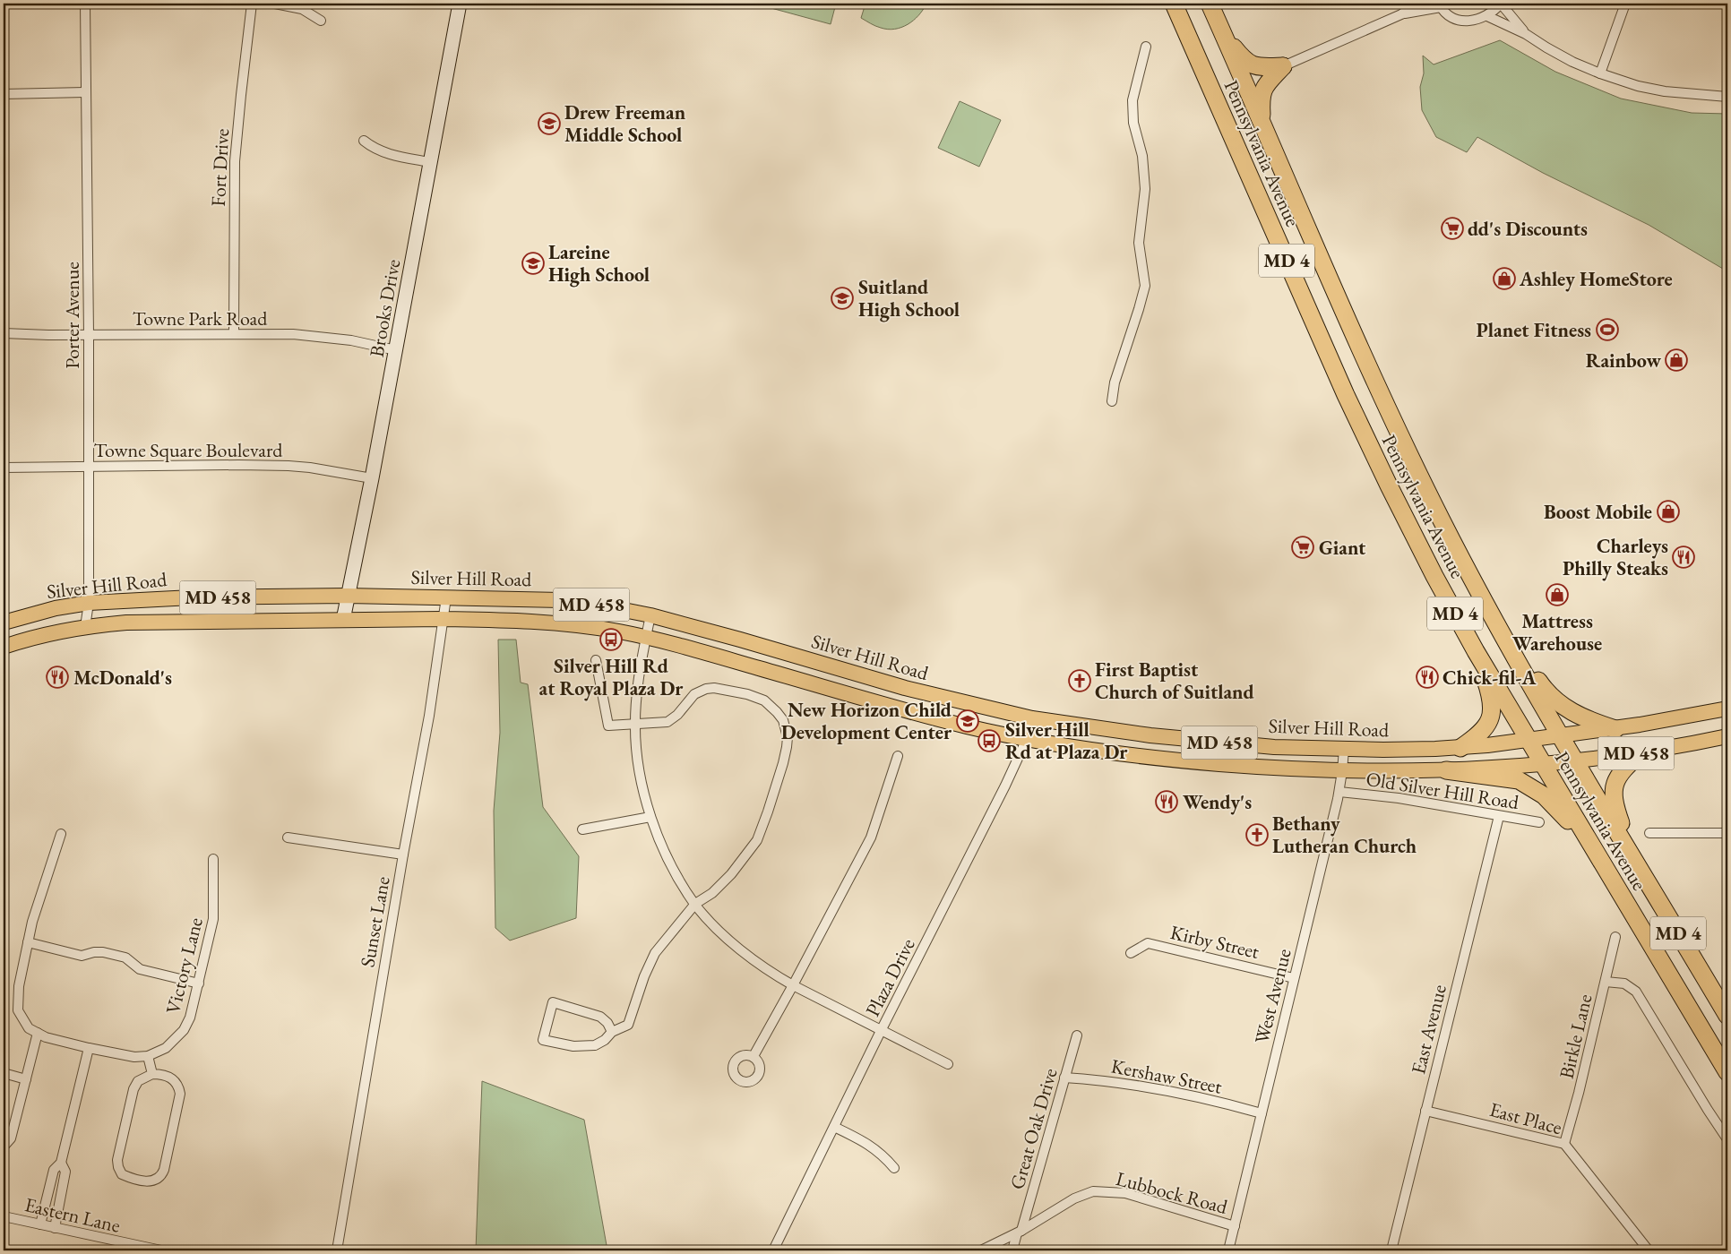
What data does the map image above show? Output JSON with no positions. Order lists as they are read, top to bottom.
{
  "streets": {
    "highway": ["Pennsylvania Avenue", "MD 4"],
    "main road": ["Silver Hill Road", "MD 458"],
    "street": [
      "Fort Drive",
      "Brooks Drive",
      "Porter Avenue",
      "Towne Park Road",
      "Towne Square Boulevard",
      "Old Silver Hill Road",
      "Sunset Lane",
      "Kirby Street",
      "Victory Lane",
      "Plaza Drive",
      "West Avenue",
      "East Avenue",
      "Birkle Lane",
      "Kershaw Street",
      "East Place",
      "Great Oak Drive",
      "Lubbock Road",
      "Eastern Lane"
    ]
  },
  "crossings": [
    ["Pennsylvania Avenue", "Silver Hill Road"],
    ["Fort Drive", "Towne Park Road"],
    ["Brooks Drive", "Towne Park Road"],
    ["Brooks Drive", "Towne Square Boulevard"],
    ["Brooks Drive", "Silver Hill Road"],
    ["Porter Avenue", "Towne Park Road"],
    ["Porter Avenue", "Towne Square Boulevard"],
    ["Porter Avenue", "Silver Hill Road"],
    ["Silver Hill Road", "Sunset Lane"],
    ["Silver Hill Road", "Plaza Drive"],
    ["Silver Hill Road", "West Avenue"],
    ["Old Silver Hill Road", "West Avenue"],
    ["Old Silver Hill Road", "East Avenue"],
    ["Kirby Street", "West Avenue"],
    ["West Avenue", "Kershaw Street"],
    ["West Avenue", "Lubbock Road"],
    ["East Avenue", "East Place"],
    ["Birkle Lane", "East Place"],
    ["Kershaw Street", "Great Oak Drive"],
    ["Great Oak Drive", "Lubbock Road"]
  ],
  "places": {
    "school or university": [
      "Drew Freeman Middle School",
      "Lareine High School",
      "Suitland High School",
      "New Horizon Child Development Center"
    ],
    "supermarket": ["dd's Discounts", "Giant"],
    "shop": [
      "Ashley HomeStore",
      "Rainbow",
      "Boost Mobile",
      "Mattress Warehouse"
    ],
    "sports": ["Planet Fitness"],
    "restaurant": [
      "Charleys Philly Steaks",
      "McDonald's",
      "Chick-fil-A",
      "Wendy's"
    ],
    "bus stop": ["Silver Hill Rd at Royal Plaza Dr", "Silver Hill Rd at Plaza Dr"],
    "church": ["First Baptist Church of Suitland", "Bethany Lutheran Church"]
  }
}
